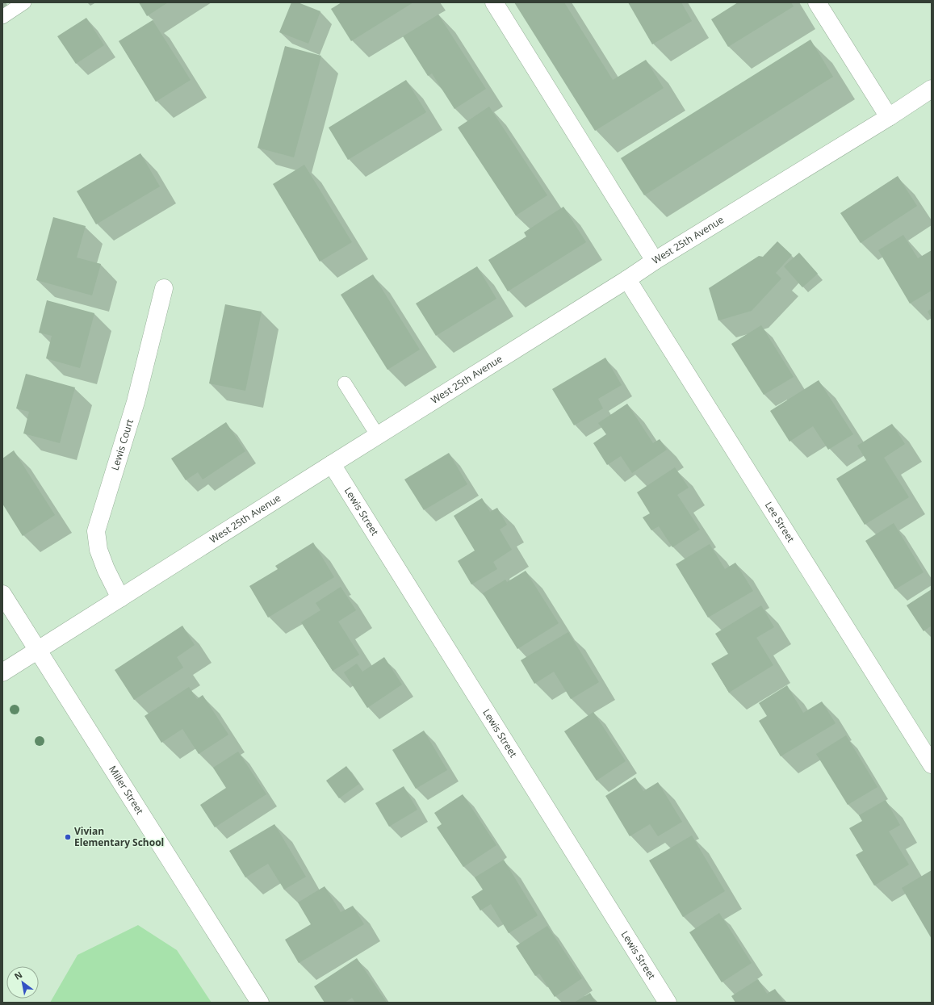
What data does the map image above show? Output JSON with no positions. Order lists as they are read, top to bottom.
{
  "streets": {
    "street": [
      "West 25th Avenue",
      "Lewis Court",
      "Lewis Street",
      "Lee Street",
      "Miller Street"
    ]
  },
  "crossings": [
    ["West 25th Avenue", "Lewis Court"],
    ["West 25th Avenue", "Lewis Street"],
    ["West 25th Avenue", "Lee Street"],
    ["West 25th Avenue", "Miller Street"]
  ],
  "places": ["Vivian Elementary School"],
  "north": "top left"
}
